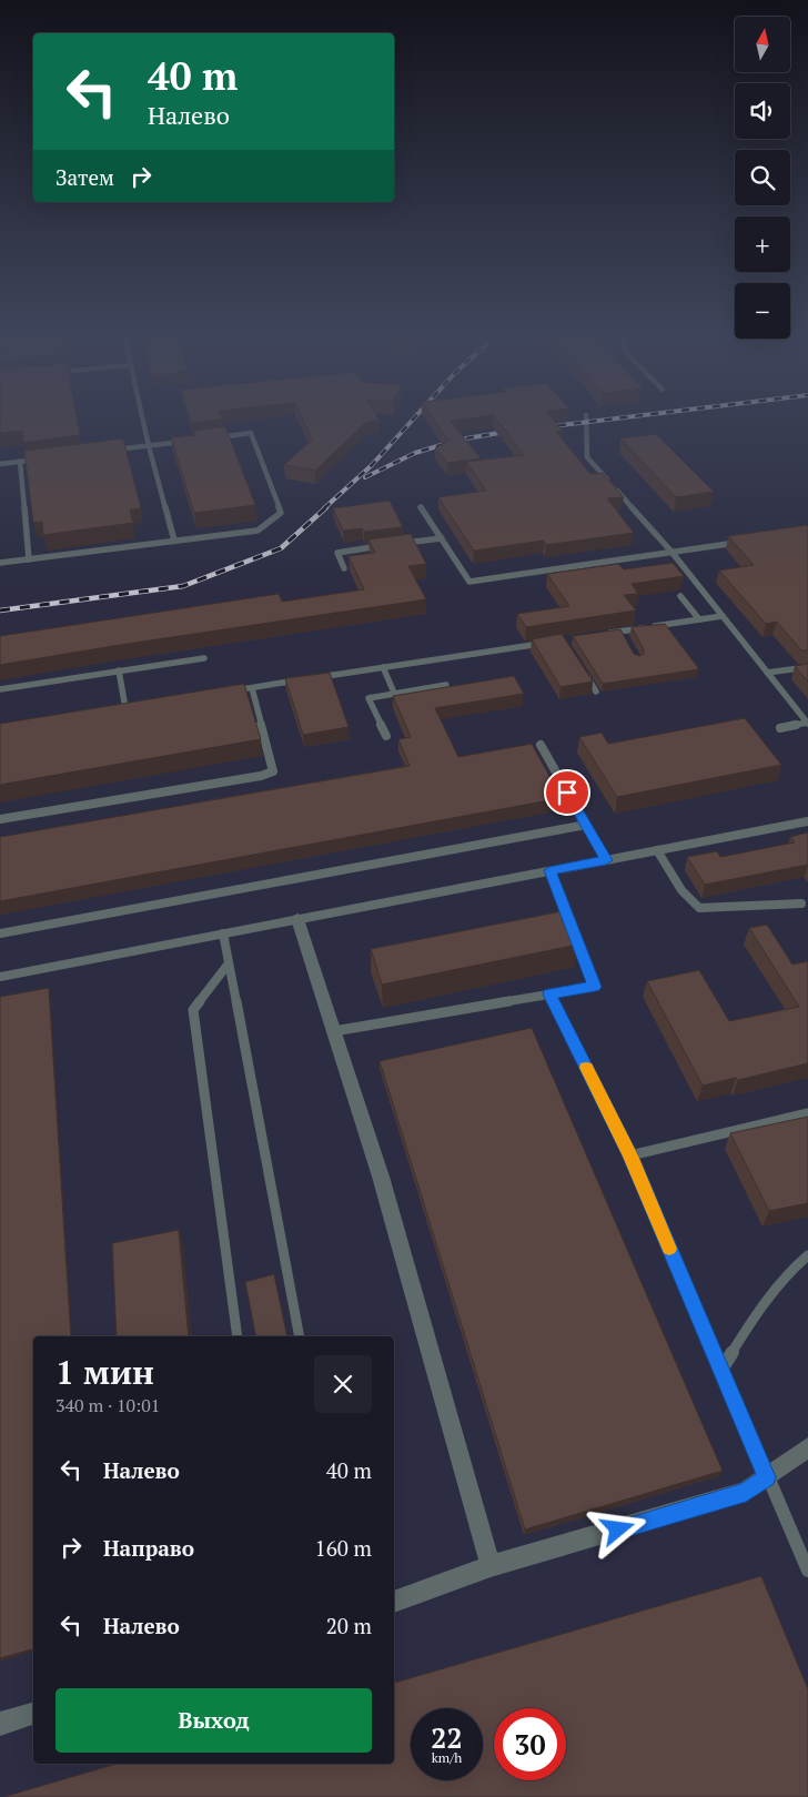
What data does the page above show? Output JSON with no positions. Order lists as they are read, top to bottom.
{
  "north": "top",
  "page": {
    "map_buttons": ["+", "−"],
    "turn": ["40 m", "Налево"],
    "then": "Затем",
    "heading": ["1 мин", "340 m · 10:01"],
    "list": [
      {
        "name": "Налево",
        "value": "40 m"
      },
      {
        "name": "Направо",
        "value": "160 m"
      },
      {
        "name": "Налево",
        "value": "20 m"
      }
    ],
    "buttons": "Выход",
    "speed": "22 km/h",
    "limit": "30"
  }
}
